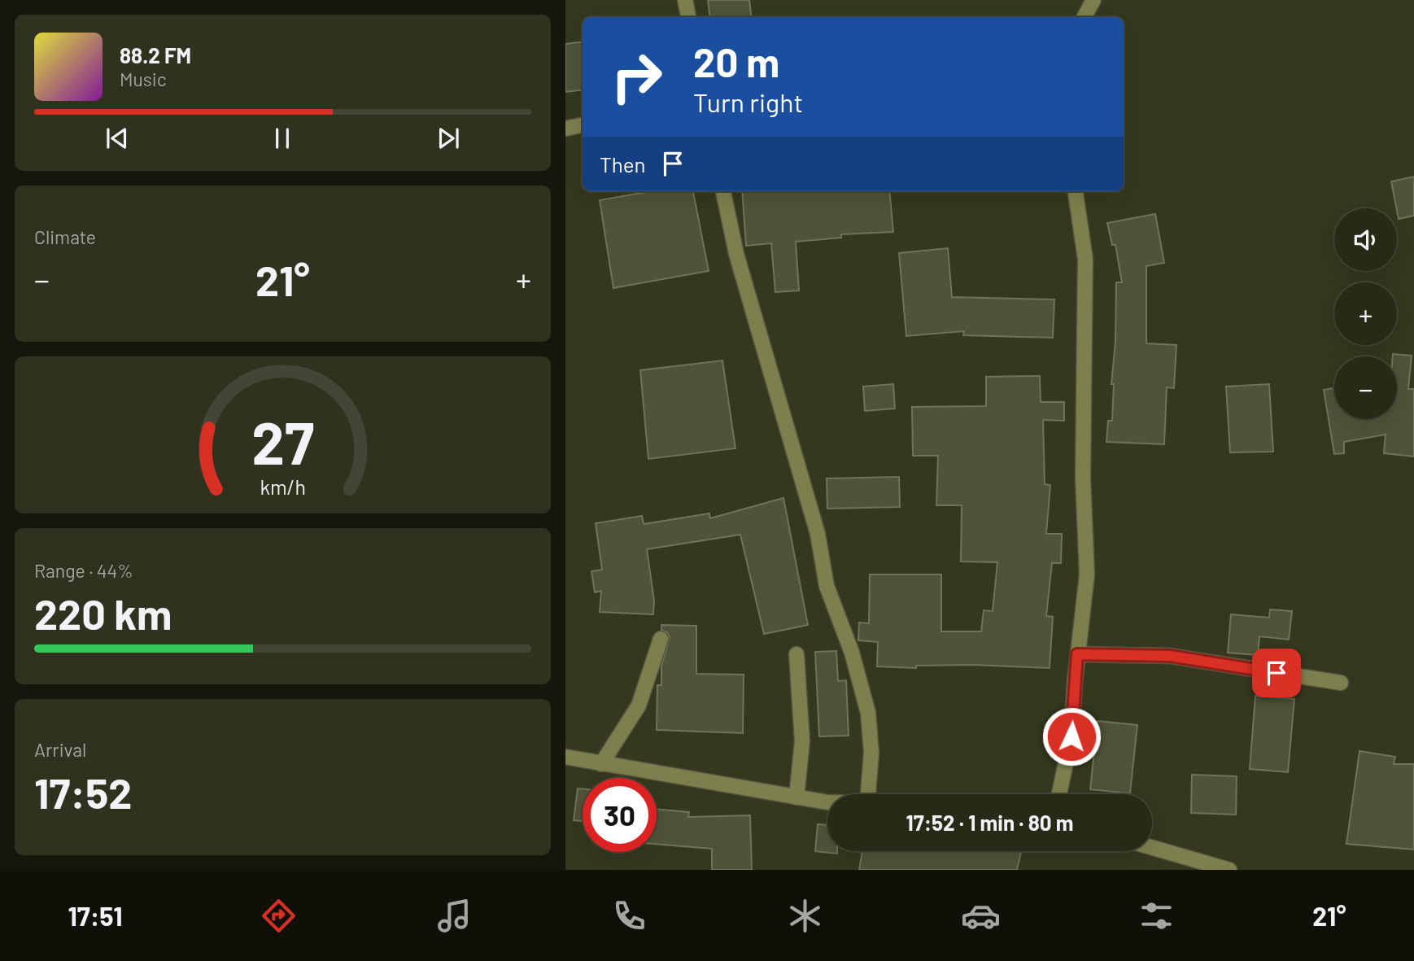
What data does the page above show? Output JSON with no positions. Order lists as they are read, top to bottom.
{
  "page": {
    "turn": ["20 m", "Turn right"],
    "song": ["88.2 FM", "Music"],
    "then": "Then",
    "tile": [
      "Climate",
      ["Range · 44%", "220 km"],
      ["Arrival", "17:52"]
    ],
    "map_buttons": ["+", "−"],
    "heat": ["−", "21°", "+"],
    "limit": "30",
    "trip": "17:52 · 1 min · 80 m",
    "tabs": ["17:51", "21°"],
    "gauge": ["27", "km/h"]
  }
}
